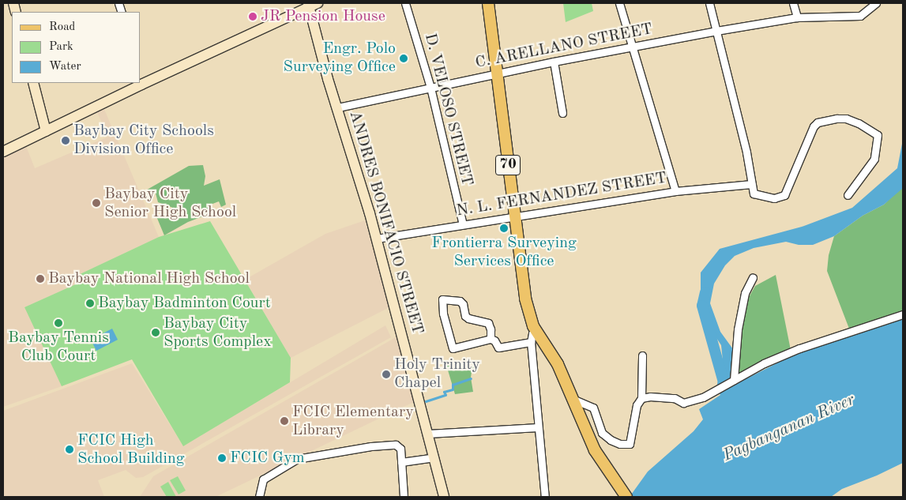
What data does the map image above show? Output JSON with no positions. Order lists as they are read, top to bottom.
{
  "streets": {
    "main road": ["70"],
    "street": [
      "C. ARELLANO STREET",
      "D. VELOSO STREET",
      "N. L. FERNANDEZ STREET",
      "ANDRES BONIFACIO STREET"
    ]
  },
  "crossings": [
    ["C. ARELLANO STREET", "D. VELOSO STREET"],
    ["C. ARELLANO STREET", "70"],
    ["C. ARELLANO STREET", "ANDRES BONIFACIO STREET"],
    ["D. VELOSO STREET", "N. L. FERNANDEZ STREET"],
    ["70", "N. L. FERNANDEZ STREET"],
    ["N. L. FERNANDEZ STREET", "ANDRES BONIFACIO STREET"]
  ],
  "water": ["Pagbanganan River"],
  "places": [
    "JR Pension House",
    "Engr. Polo Surveying Office",
    "Baybay City Schools Division Office",
    "Baybay City Senior High School",
    "Frontierra Surveying Services Office",
    "Baybay National High School",
    "Baybay Badminton Court",
    "Baybay Tennis Club Court",
    "Baybay City Sports Complex",
    "Holy Trinity Chapel",
    "FCIC Elementary Library",
    "FCIC High School Building",
    "FCIC Gym"
  ],
  "legend": ["Road", "Park", "Water"]
}
